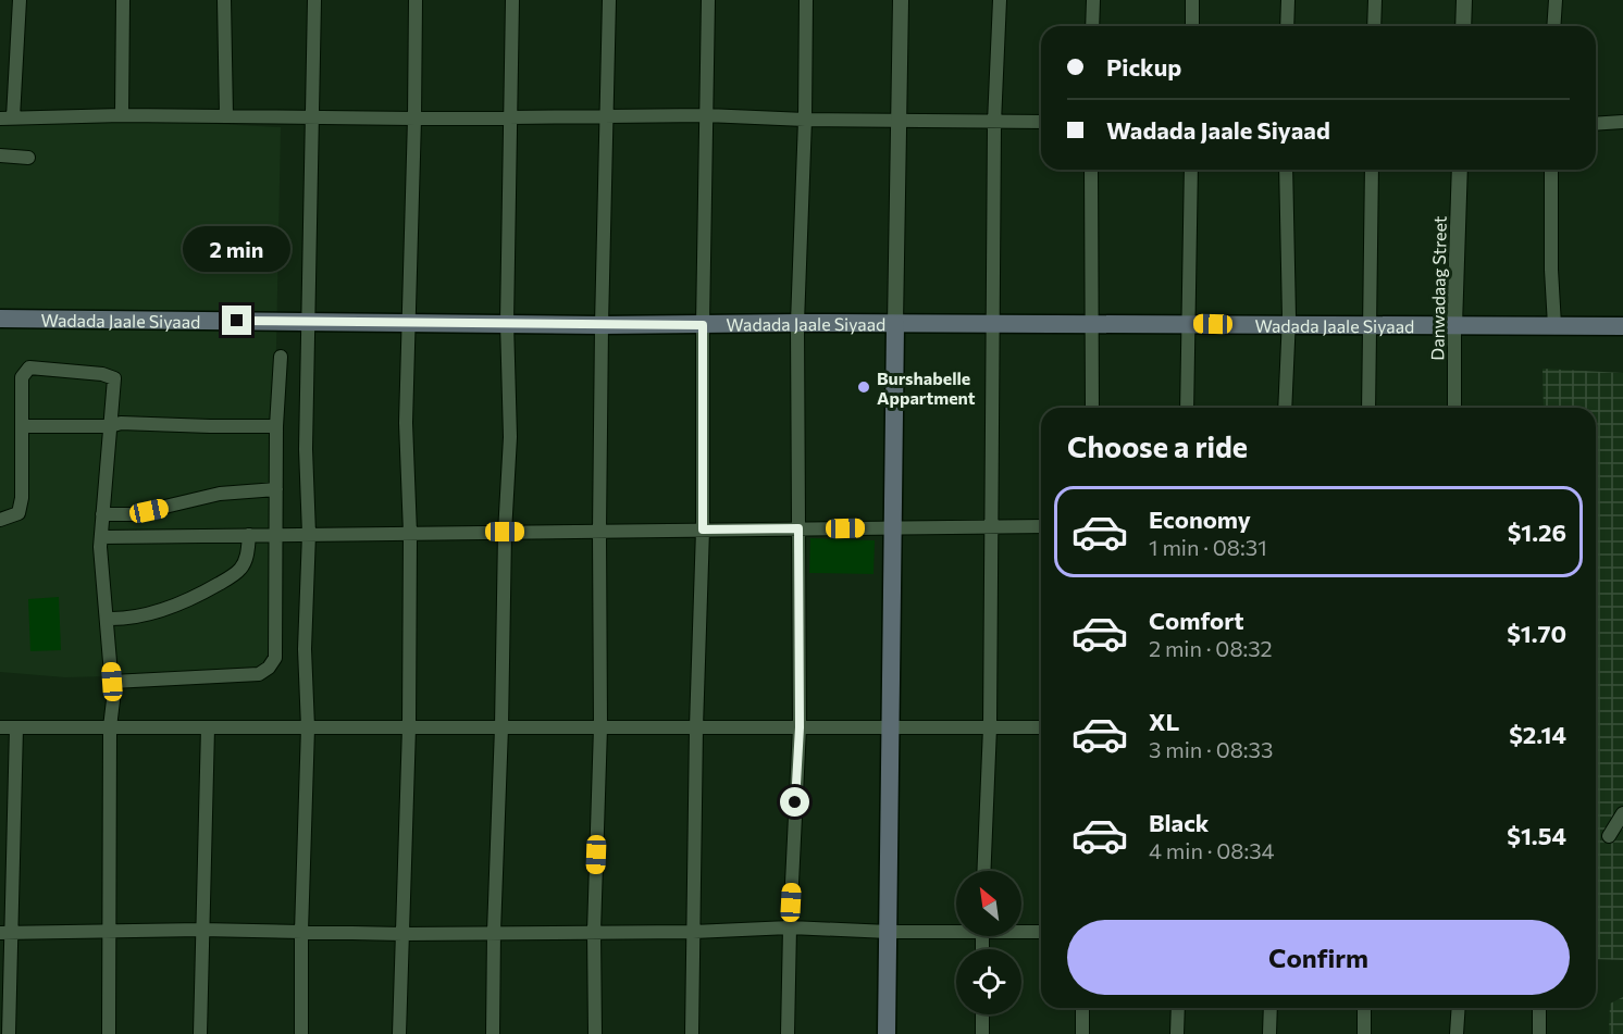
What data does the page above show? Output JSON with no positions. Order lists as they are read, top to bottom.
{
  "streets": {
    "main road": ["Wadada Jaale Siyaad"],
    "street": ["Danwadaag Street"]
  },
  "crossings": [
    ["Danwadaag Street", "Wadada Jaale Siyaad"]
  ],
  "places": ["Burshabelle Appartment"],
  "north": "top left",
  "page": {
    "banner": ["Pickup", "Wadada Jaale Siyaad"],
    "bubble": "2 min",
    "heading": "Choose a ride",
    "list": [
      {
        "name": "Economy",
        "note": "1 min · 08:31",
        "value": "$1.26"
      },
      {
        "name": "Comfort",
        "note": "2 min · 08:32",
        "value": "$1.70"
      },
      {
        "name": "XL",
        "note": "3 min · 08:33",
        "value": "$2.14"
      },
      {
        "name": "Black",
        "note": "4 min · 08:34",
        "value": "$1.54"
      }
    ],
    "buttons": "Confirm"
  }
}
